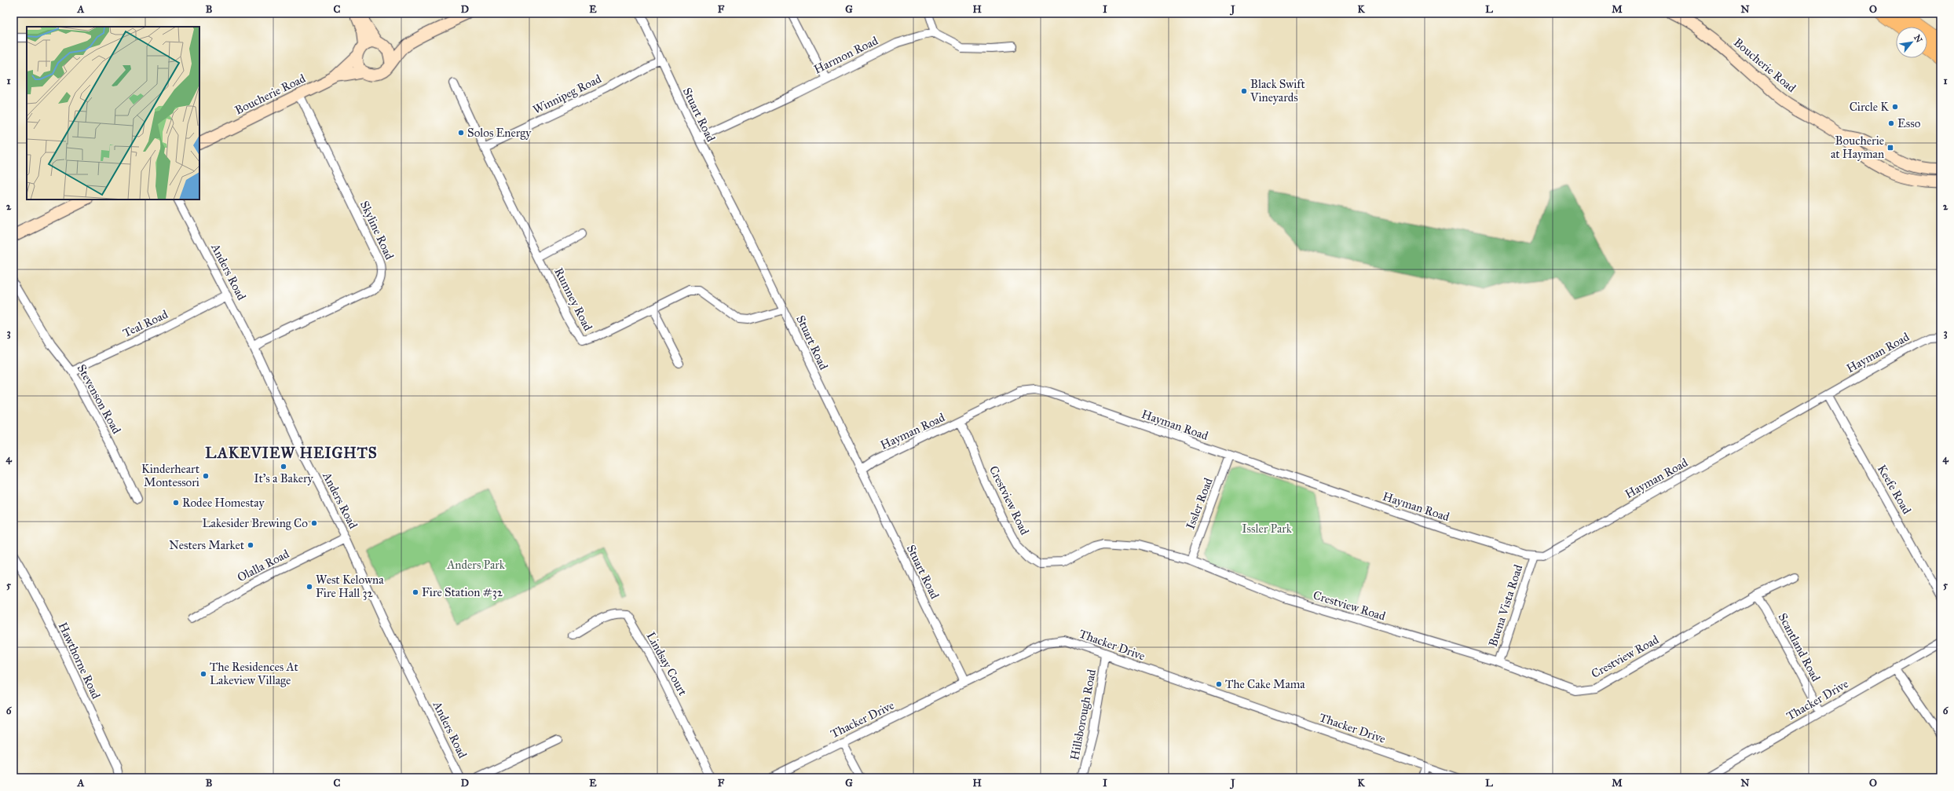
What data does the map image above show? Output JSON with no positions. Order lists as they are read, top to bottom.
{
  "streets": {
    "main road": ["Boucherie Road"],
    "street": [
      "Harmon Road",
      "Winnipeg Road",
      "Stuart Road",
      "Skyline Road",
      "Anders Road",
      "Rumney Road",
      "Teal Road",
      "Hayman Road",
      "Stevenson Road",
      "Keefe Road",
      "Crestview Road",
      "Issler Road",
      "Olalla Road",
      "Buena Vista Road",
      "Thacker Drive",
      "Scantland Road",
      "Hawthorne Road",
      "Lindsay Court",
      "Hillsborough Road"
    ]
  },
  "crossings": [
    ["Harmon Road", "Stuart Road"],
    ["Boucherie Road", "Skyline Road"],
    ["Winnipeg Road", "Stuart Road"],
    ["Winnipeg Road", "Rumney Road"],
    ["Stuart Road", "Rumney Road"],
    ["Stuart Road", "Hayman Road"],
    ["Stuart Road", "Thacker Drive"],
    ["Skyline Road", "Anders Road"],
    ["Anders Road", "Teal Road"],
    ["Anders Road", "Olalla Road"],
    ["Teal Road", "Stevenson Road"],
    ["Hayman Road", "Keefe Road"],
    ["Hayman Road", "Crestview Road"],
    ["Hayman Road", "Issler Road"],
    ["Hayman Road", "Buena Vista Road"],
    ["Crestview Road", "Issler Road"],
    ["Crestview Road", "Buena Vista Road"],
    ["Crestview Road", "Scantland Road"],
    ["Thacker Drive", "Scantland Road"],
    ["Thacker Drive", "Hillsborough Road"]
  ],
  "districts": ["LAKEVIEW HEIGHTS"],
  "parks": ["Issler Park", "Anders Park"],
  "places": {
    "other": [
      "Black Swift Vineyards",
      "Circle K",
      "Esso",
      "Solos Energy",
      "It's a Bakery",
      "Kinderheart Montessori",
      "Rodee Homestay",
      "Lakesider Brewing Co",
      "Nesters Market",
      "West Kelowna Fire Hall 32",
      "Fire Station #32",
      "The Residences At Lakeview Village",
      "The Cake Mama"
    ],
    "transit": ["Boucherie at Hayman"]
  },
  "north": "top right",
  "grid": {
    "columns": [
      "A",
      "B",
      "C",
      "D",
      "E",
      "F",
      "G",
      "H",
      "I",
      "J",
      "K",
      "L",
      "M",
      "N",
      "O"
    ],
    "rows": [
      "1",
      "2",
      "3",
      "4",
      "5",
      "6"
    ]
  }
}
